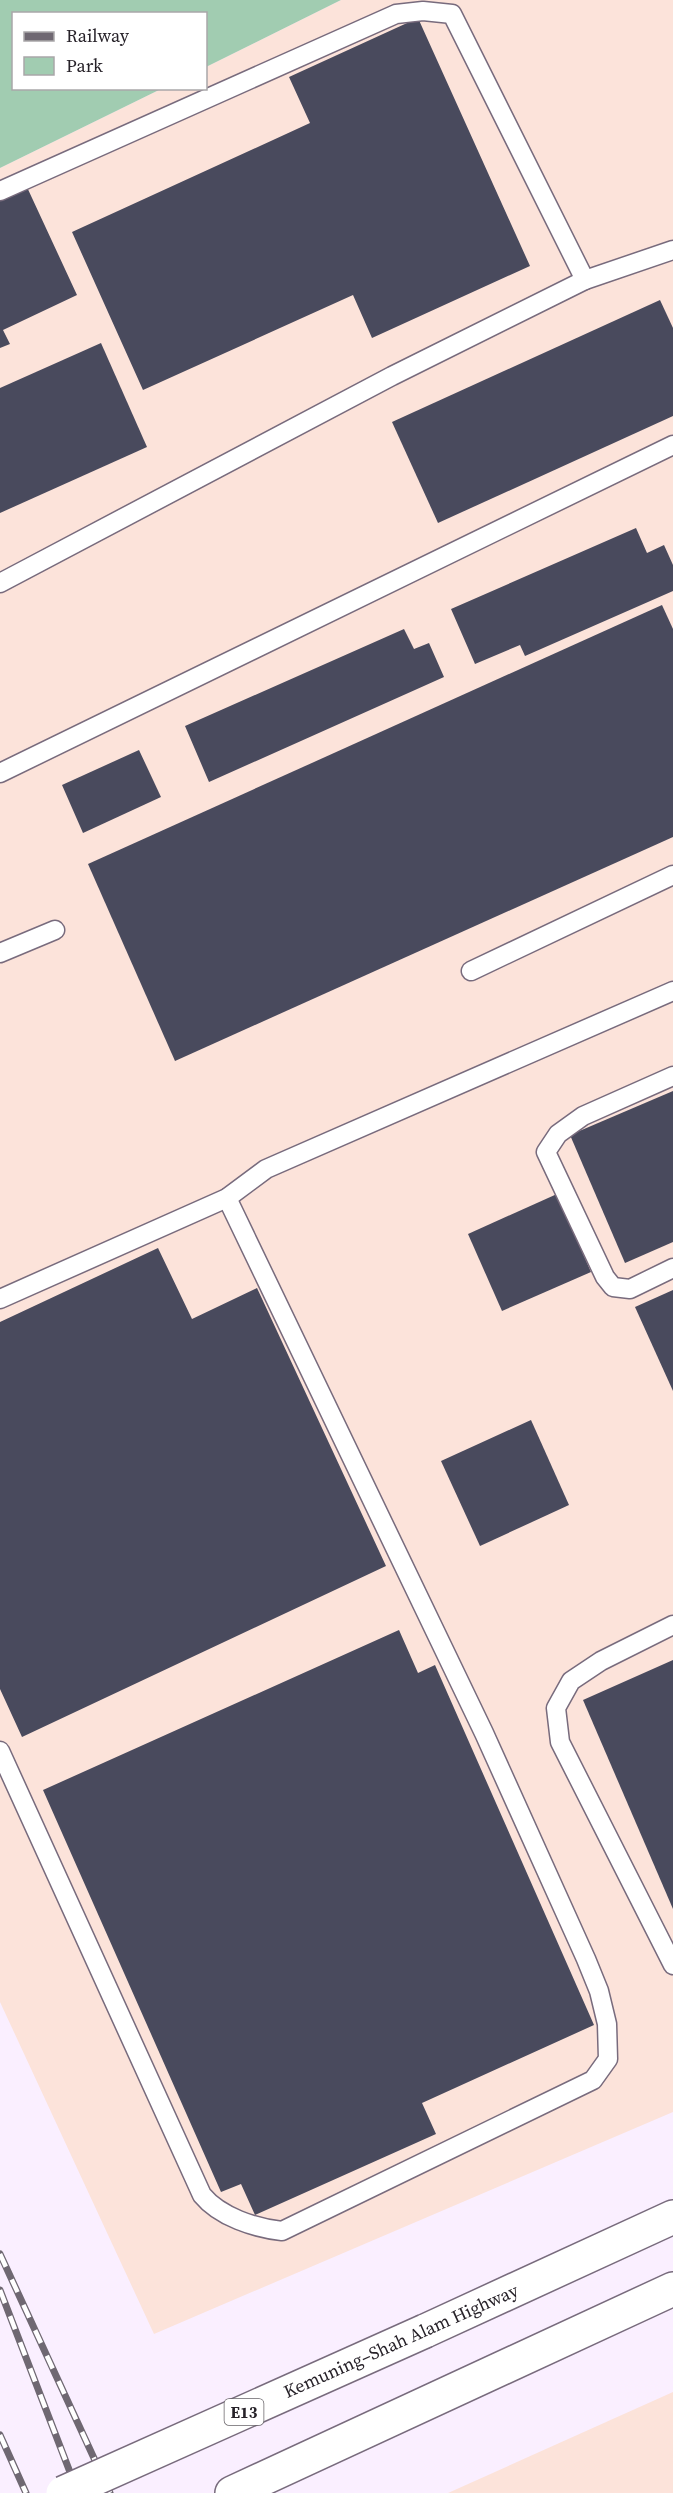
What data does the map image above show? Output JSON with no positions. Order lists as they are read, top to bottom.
{
  "streets": {
    "highway": ["Kemuning–Shah Alam Highway", "E13"]
  },
  "legend": ["Railway", "Park"]
}
